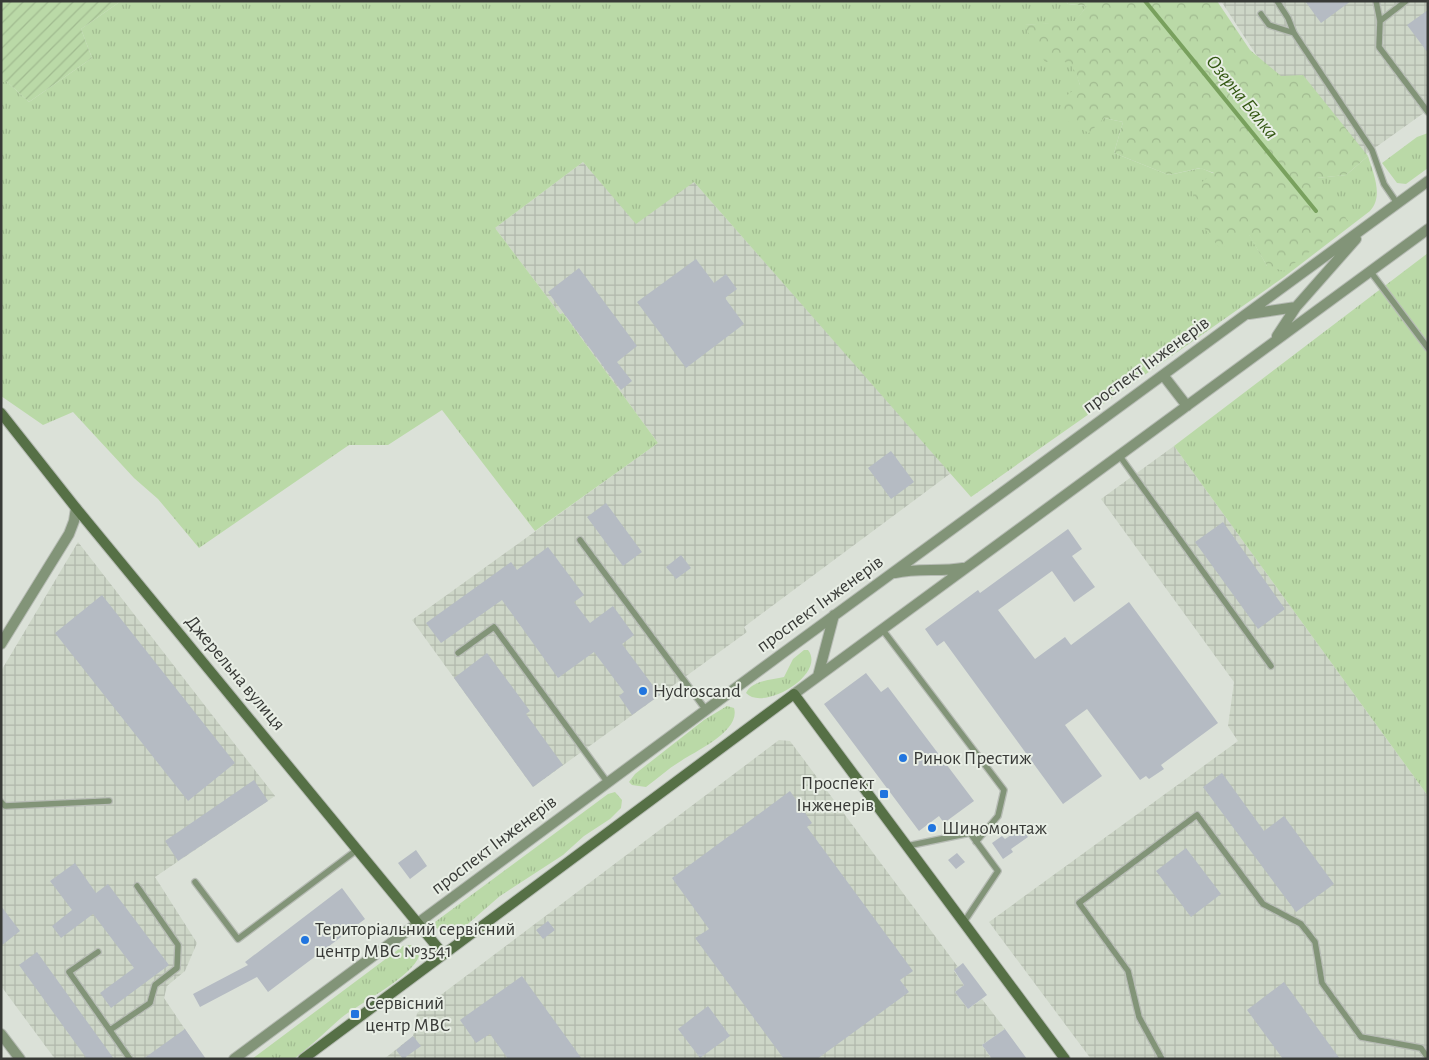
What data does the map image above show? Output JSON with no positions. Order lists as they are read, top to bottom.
{
  "streets": {
    "street": ["проспект Інженерів", "Джерельна вулиця"]
  },
  "crossings": [
    ["проспект Інженерів", "Джерельна вулиця"]
  ],
  "water": ["Озерна Балка"],
  "places": {
    "other": [
      "Hydroscand",
      "Ринок Престиж",
      "Шиномонтаж",
      "Територіальний сервісний центр МВС №3541"
    ],
    "transit": ["Проспект Інженерів", "Сервісний центр МВС"]
  }
}
